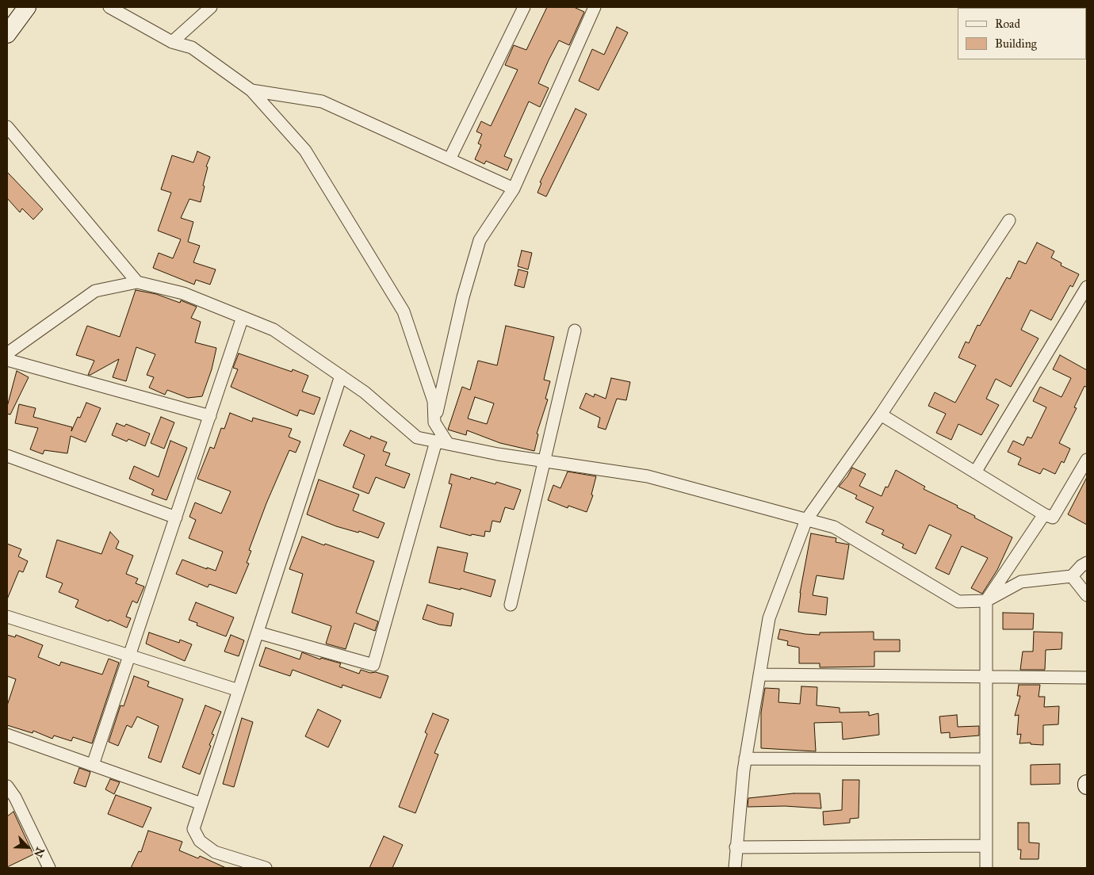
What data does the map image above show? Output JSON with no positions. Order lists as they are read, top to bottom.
{
  "legend": ["Road", "Building"],
  "north": "bottom right"
}
